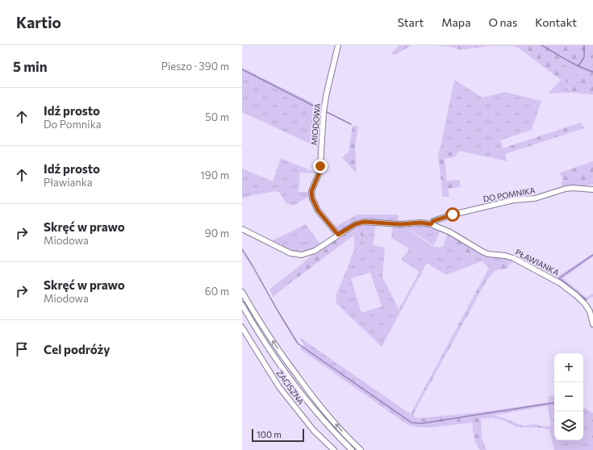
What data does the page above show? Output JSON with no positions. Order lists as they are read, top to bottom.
{
  "streets": {
    "street": [
      "MIODOWA",
      "DO POMNIKA",
      "PŁAWIANKA",
      "ZACISZNA"
    ]
  },
  "crossings": [
    ["MIODOWA", "PŁAWIANKA"],
    ["DO POMNIKA", "PŁAWIANKA"]
  ],
  "scale_bar": "100 m",
  "page": {
    "header": "Kartio",
    "nav": [
      "Start",
      "Mapa",
      "O nas",
      "Kontakt"
    ],
    "heading": ["5 min", "Pieszo · 390 m"],
    "list": [
      ["Idź prosto", "Do Pomnika", "50 m"],
      ["Idź prosto", "Pławianka", "190 m"],
      ["Skręć w prawo", "Miodowa", "90 m"],
      ["Skręć w prawo", "Miodowa", "60 m"],
      "Cel podróży"
    ],
    "map_buttons": ["+", "−"],
    "scale": "100 m"
  }
}
